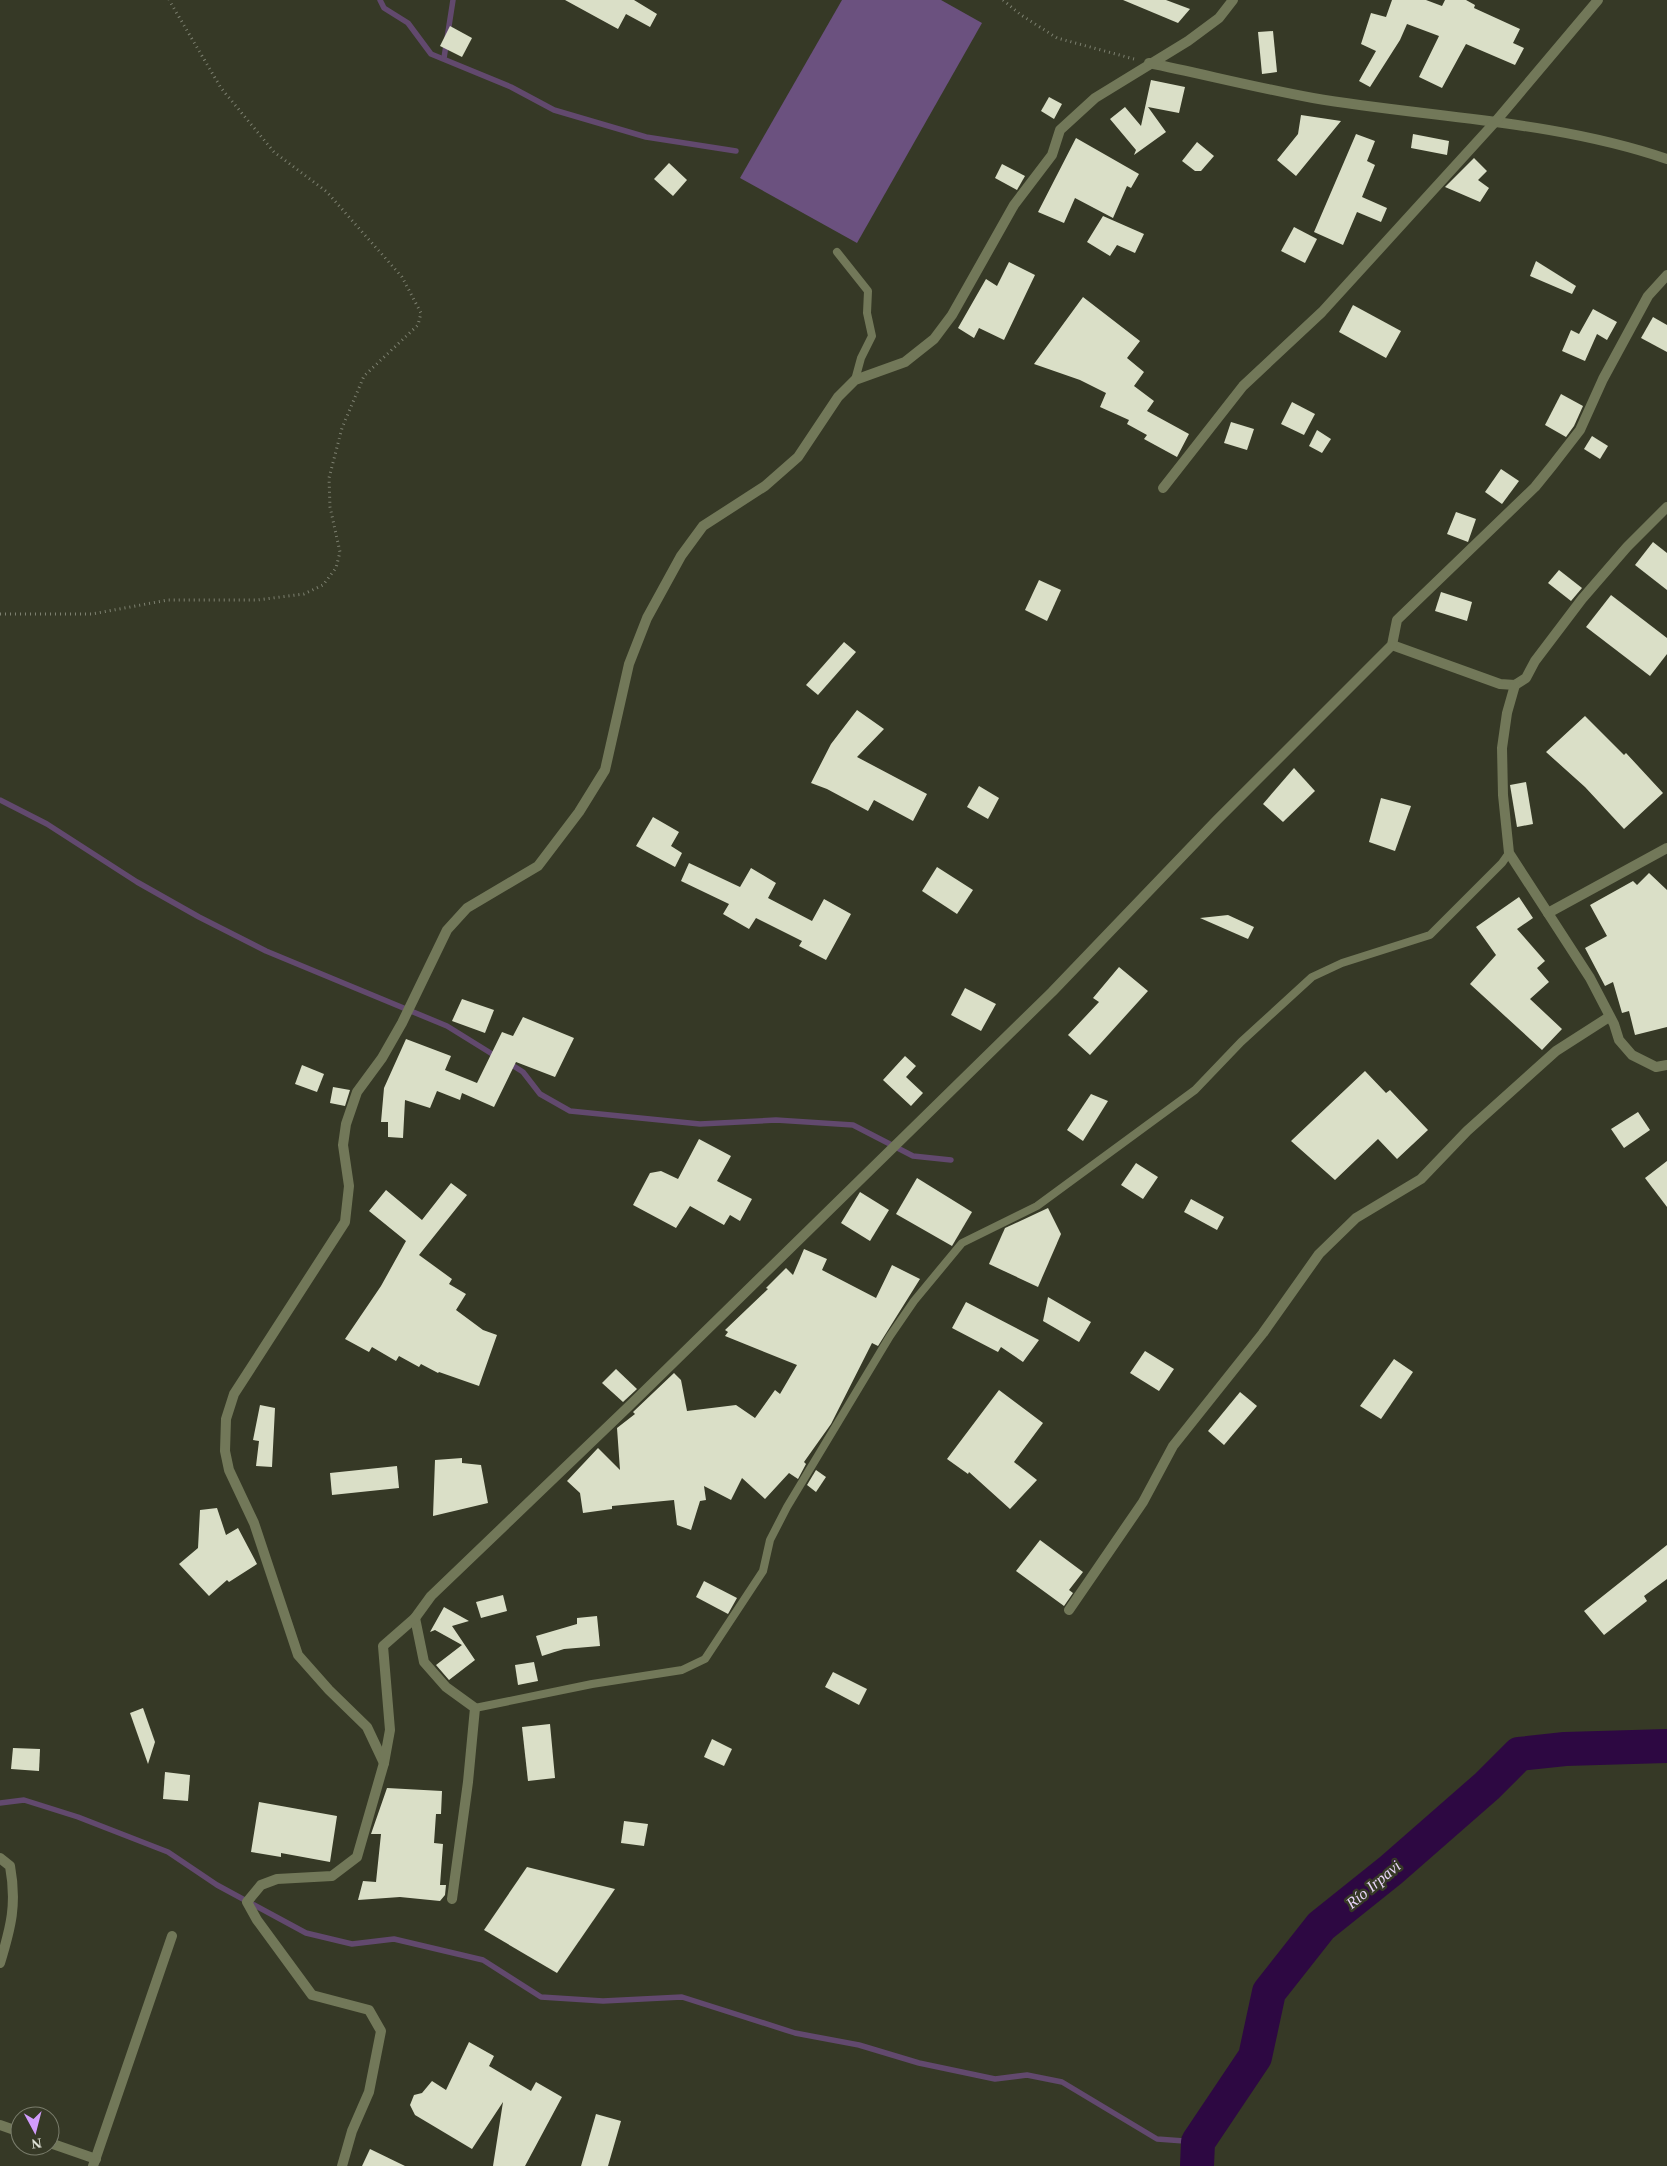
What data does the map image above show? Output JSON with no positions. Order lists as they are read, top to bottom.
{
  "water": ["Río Irpavi"],
  "north": "bottom"
}
